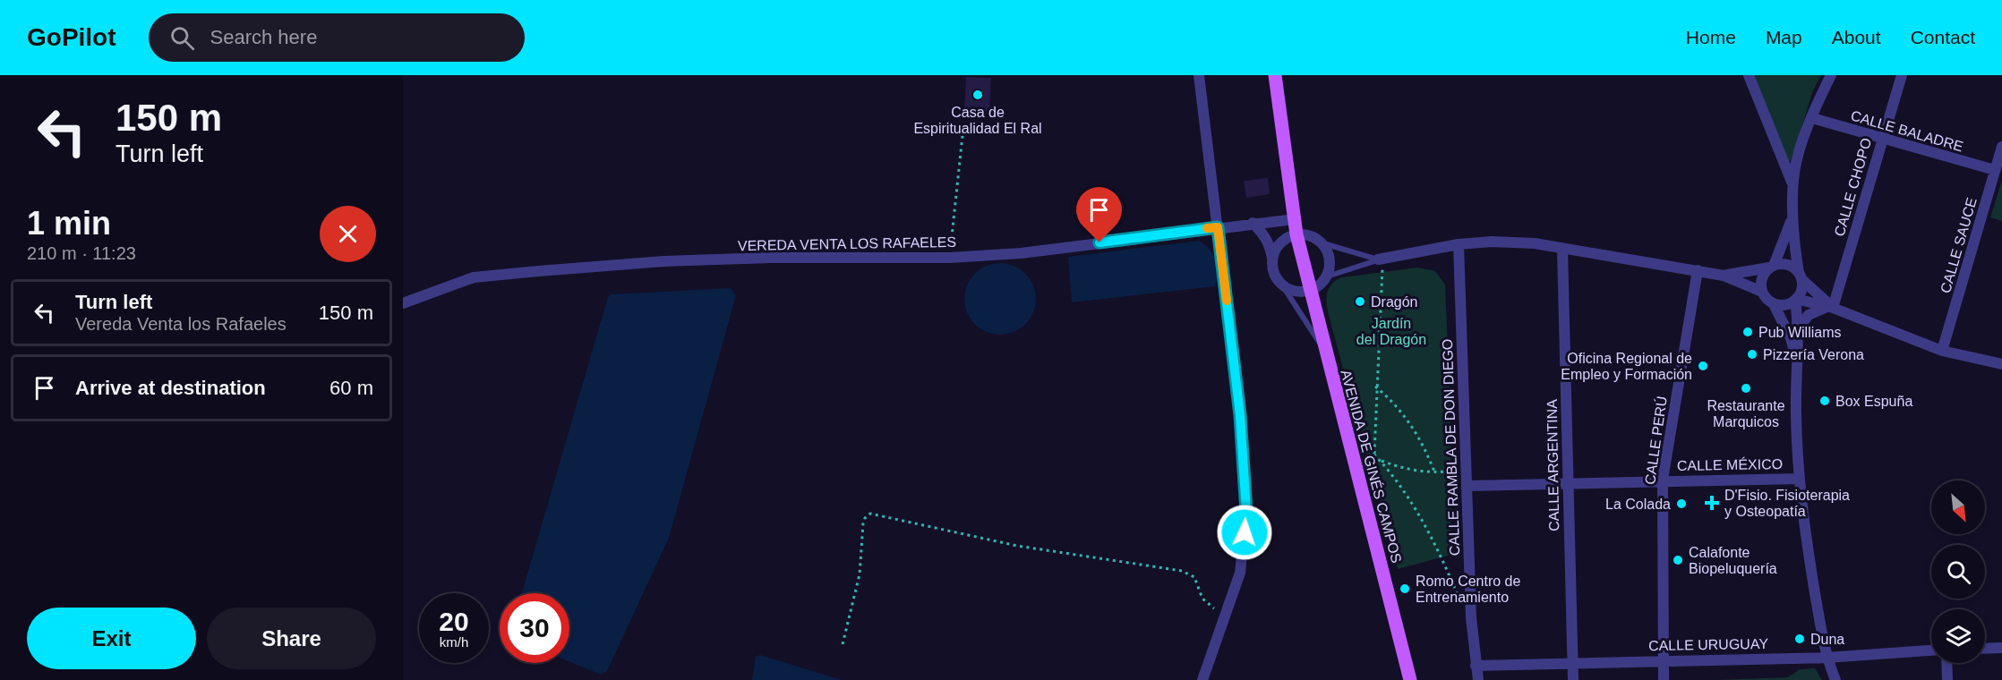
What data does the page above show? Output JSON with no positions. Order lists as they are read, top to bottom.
{
  "streets": {
    "main road": ["AVENIDA DE GINÉS CAMPOS"],
    "street": [
      "CALLE BALADRE",
      "CALLE CHOPO",
      "VEREDA VENTA LOS RAFAELES",
      "CALLE SAUCE",
      "CALLE PERÚ",
      "CALLE RAMBLA DE DON DIEGO",
      "CALLE MÉXICO",
      "CALLE ARGENTINA",
      "CALLE URUGUAY"
    ]
  },
  "crossings": [
    ["CALLE BALADRE", "CALLE CHOPO"],
    ["CALLE BALADRE", "CALLE SAUCE"],
    ["VEREDA VENTA LOS RAFAELES", "AVENIDA DE GINÉS CAMPOS"],
    ["CALLE PERÚ", "CALLE MÉXICO"],
    ["CALLE PERÚ", "CALLE URUGUAY"],
    ["CALLE RAMBLA DE DON DIEGO", "CALLE MÉXICO"],
    ["CALLE RAMBLA DE DON DIEGO", "CALLE URUGUAY"],
    ["CALLE MÉXICO", "CALLE ARGENTINA"],
    ["CALLE ARGENTINA", "CALLE URUGUAY"]
  ],
  "parks": ["Jardín del Dragón"],
  "places": {
    "other": [
      "Casa de Espiritualidad El Ral",
      "Dragón",
      "Pub Williams",
      "Pizzería Verona",
      "Oficina Regional de Empleo y Formación",
      "Restaurante Marquicos",
      "Box Espuña",
      "La Colada",
      "Calafonte Biopeluquería",
      "Romo Centro de Entrenamiento",
      "Duna"
    ],
    "health": ["D'Fisio. Fisioterapia y Osteopatía"]
  },
  "north": "bottom right",
  "page": {
    "header": "GoPilot",
    "search": "Search here",
    "nav": [
      "Home",
      "Map",
      "About",
      "Contact"
    ],
    "turn": ["150 m", "Turn left"],
    "heading": ["1 min", "210 m · 11:23"],
    "list": [
      {
        "name": "Turn left",
        "note": "Vereda Venta los Rafaeles",
        "value": "150 m"
      },
      {
        "name": "Arrive at destination",
        "value": "60 m"
      }
    ],
    "speed": "20 km/h",
    "limit": "30",
    "buttons": ["Exit", "Share"]
  }
}
